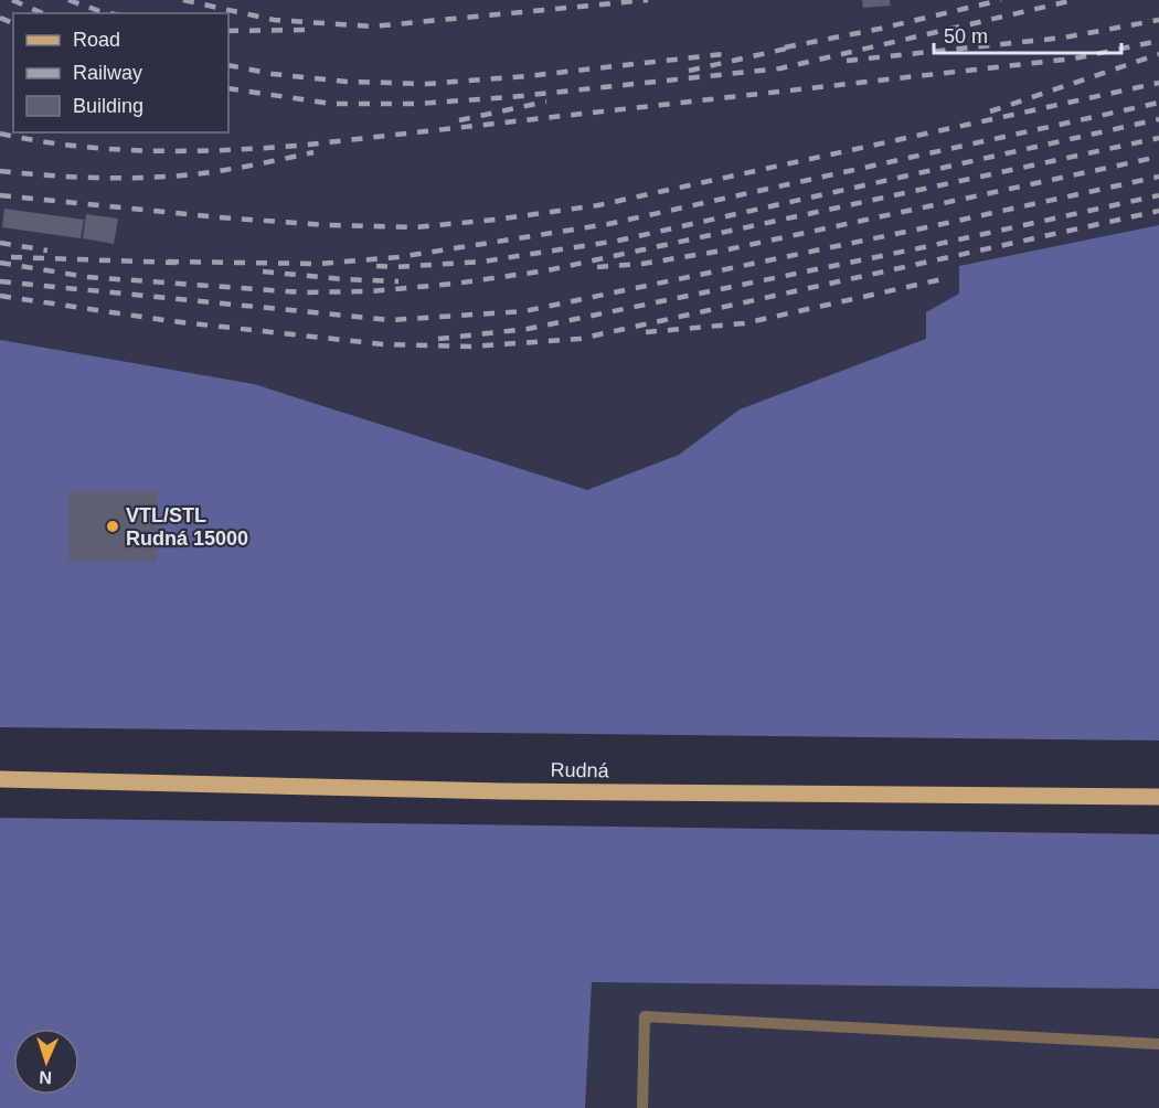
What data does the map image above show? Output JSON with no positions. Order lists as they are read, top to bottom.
{
  "streets": {
    "main road": ["Rudná"]
  },
  "places": ["VTL/STL Rudná 15000"],
  "legend": ["Road", "Railway", "Building"],
  "scale_bar": "50 m",
  "north": "bottom"
}
